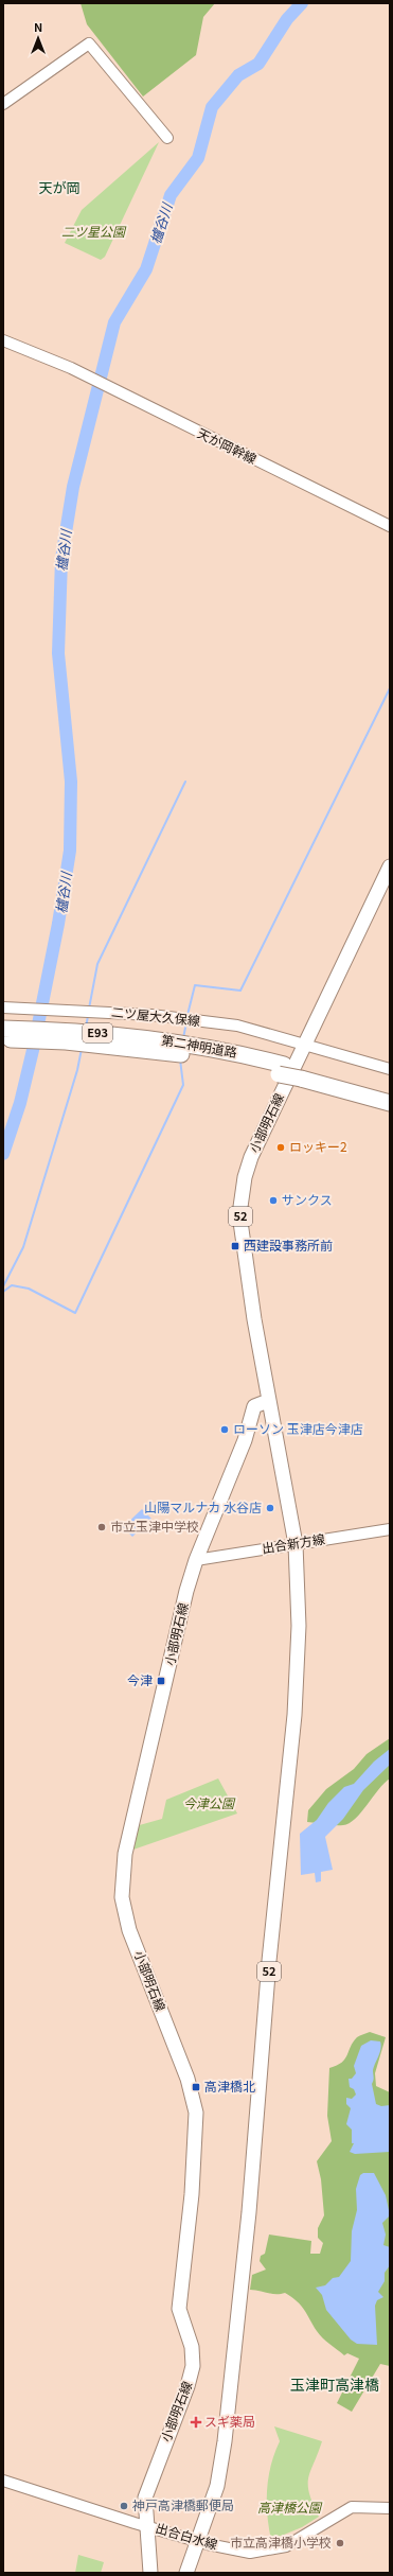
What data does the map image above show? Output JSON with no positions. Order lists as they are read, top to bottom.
{
  "streets": {
    "highway": ["E93", "第二神明道路"],
    "main road": ["小部明石線", "52"],
    "street": [
      "天が岡幹線",
      "二ツ屋大久保線",
      "出合新方線",
      "出合白水線"
    ]
  },
  "crossings": [
    ["二ツ屋大久保線", "小部明石線"],
    ["小部明石線", "出合新方線"],
    ["小部明石線", "出合白水線"]
  ],
  "districts": ["天が岡", "玉津町高津橋"],
  "water": ["櫨谷川"],
  "parks": ["二ツ星公園", "今津公園", "高津橋公園"],
  "places": {
    "other": [
      "ロッキー2",
      "サンクス",
      "ローソン 玉津店今津店",
      "山陽マルナカ 水谷店",
      "市立玉津中学校",
      "神戸高津橋郵便局",
      "市立高津橋小学校"
    ],
    "transit": ["西建設事務所前", "今津", "高津橋北"],
    "health": ["スギ薬局"]
  },
  "north": "top"
}
